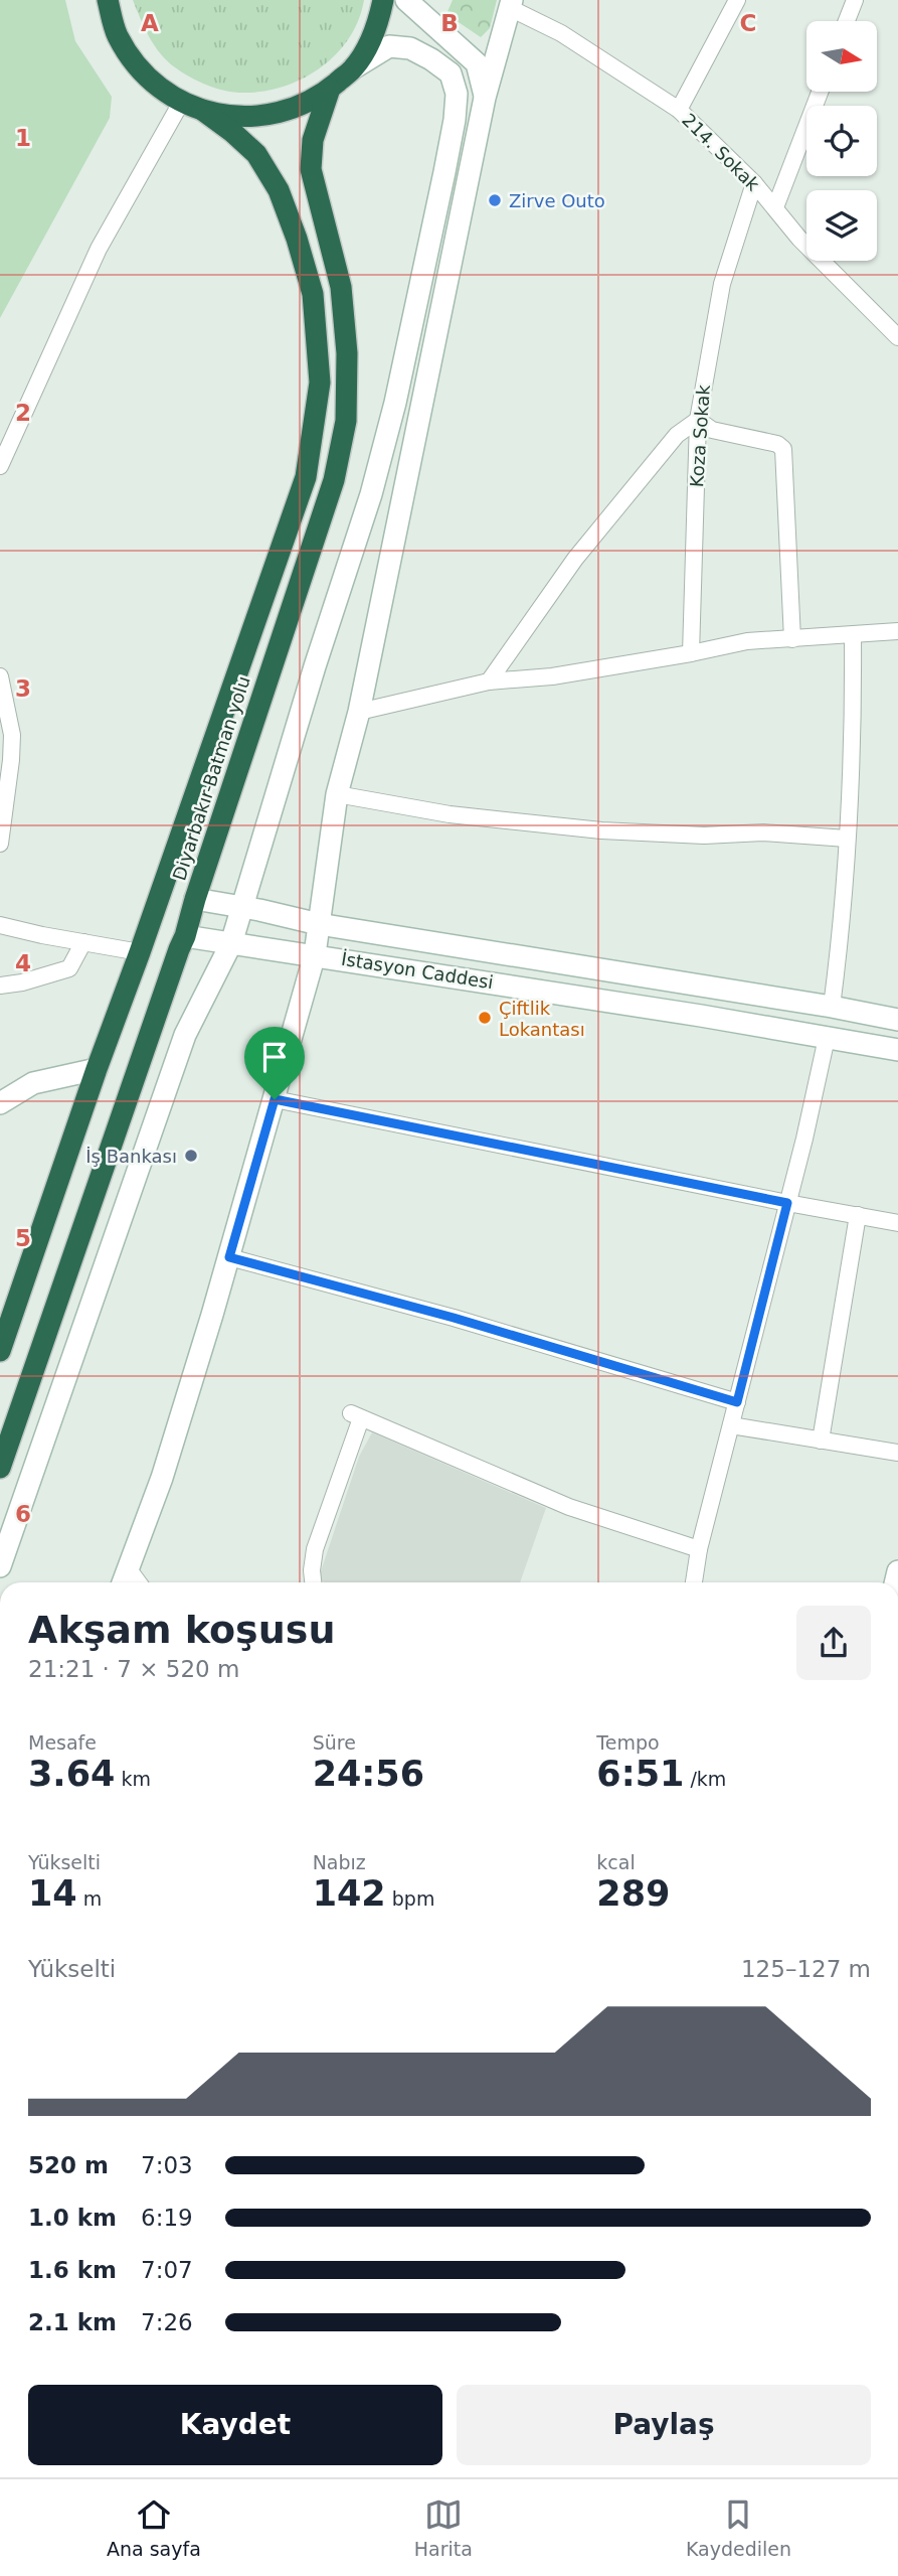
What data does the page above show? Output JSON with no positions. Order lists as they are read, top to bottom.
{
  "streets": {
    "highway": ["Diyarbakır-Batman yolu"],
    "street": ["214. Sokak", "Koza Sokak", "İstasyon Caddesi"]
  },
  "crossings": [
    ["214. Sokak", "Koza Sokak"],
    ["Diyarbakır-Batman yolu", "İstasyon Caddesi"]
  ],
  "places": ["Zirve Outo", "Çiftlik Lokantası", "İş Bankası"],
  "north": "right",
  "page": {
    "heading": ["Akşam koşusu", "21:21 · 7 × 520 m"],
    "stats": [
      ["Mesafe", "3.64 km"],
      ["Süre", "24:56"],
      ["Tempo", "6:51 /km"],
      ["Yükselti", "14 m"],
      ["Nabız", "142 bpm"],
      ["kcal", "289"]
    ],
    "chart": ["Yükselti", "125–127 m"],
    "list": [
      {
        "name": "520 m",
        "note": "7:03"
      },
      {
        "name": "1.0 km",
        "note": "6:19"
      },
      {
        "name": "1.6 km",
        "note": "7:07"
      },
      {
        "name": "2.1 km",
        "note": "7:26"
      }
    ],
    "buttons": ["Kaydet", "Paylaş"],
    "tabs": ["Ana sayfa", "Harita", "Kaydedilen"]
  },
  "grid": {
    "columns": ["A", "B", "C"],
    "rows": [
      "1",
      "2",
      "3",
      "4",
      "5",
      "6"
    ]
  }
}
